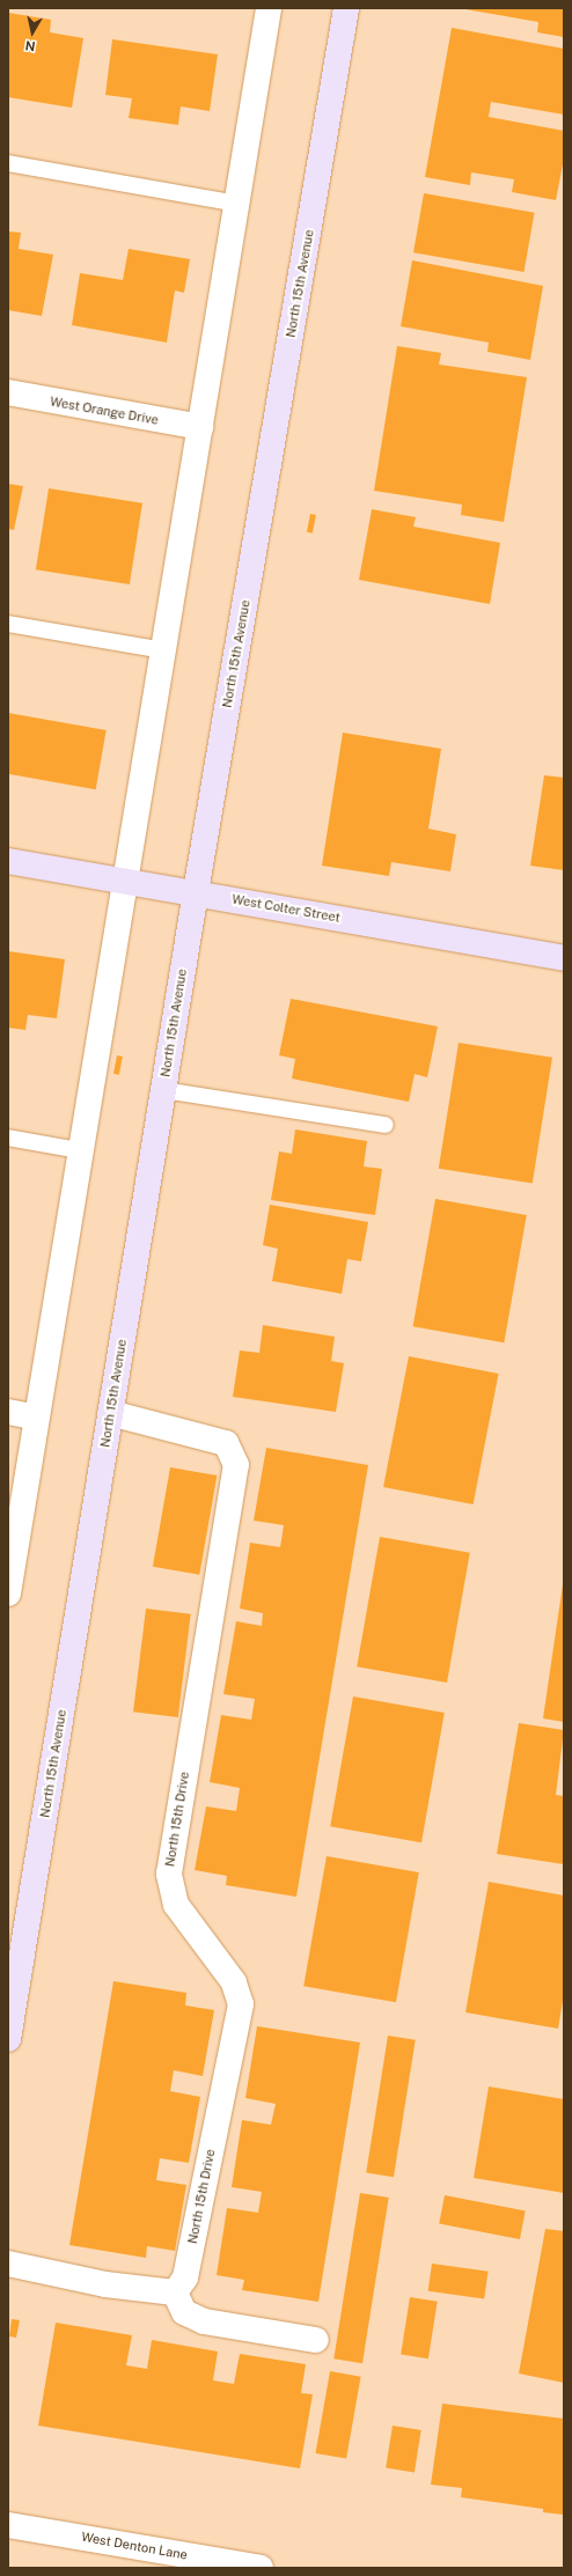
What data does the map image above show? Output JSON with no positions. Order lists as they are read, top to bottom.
{
  "streets": {
    "street": [
      "North 15th Avenue",
      "West Orange Drive",
      "West Colter Street",
      "North 15th Drive",
      "West Denton Lane"
    ]
  },
  "crossings": [
    ["North 15th Avenue", "West Colter Street"],
    ["North 15th Avenue", "North 15th Drive"]
  ],
  "north": "bottom"
}
